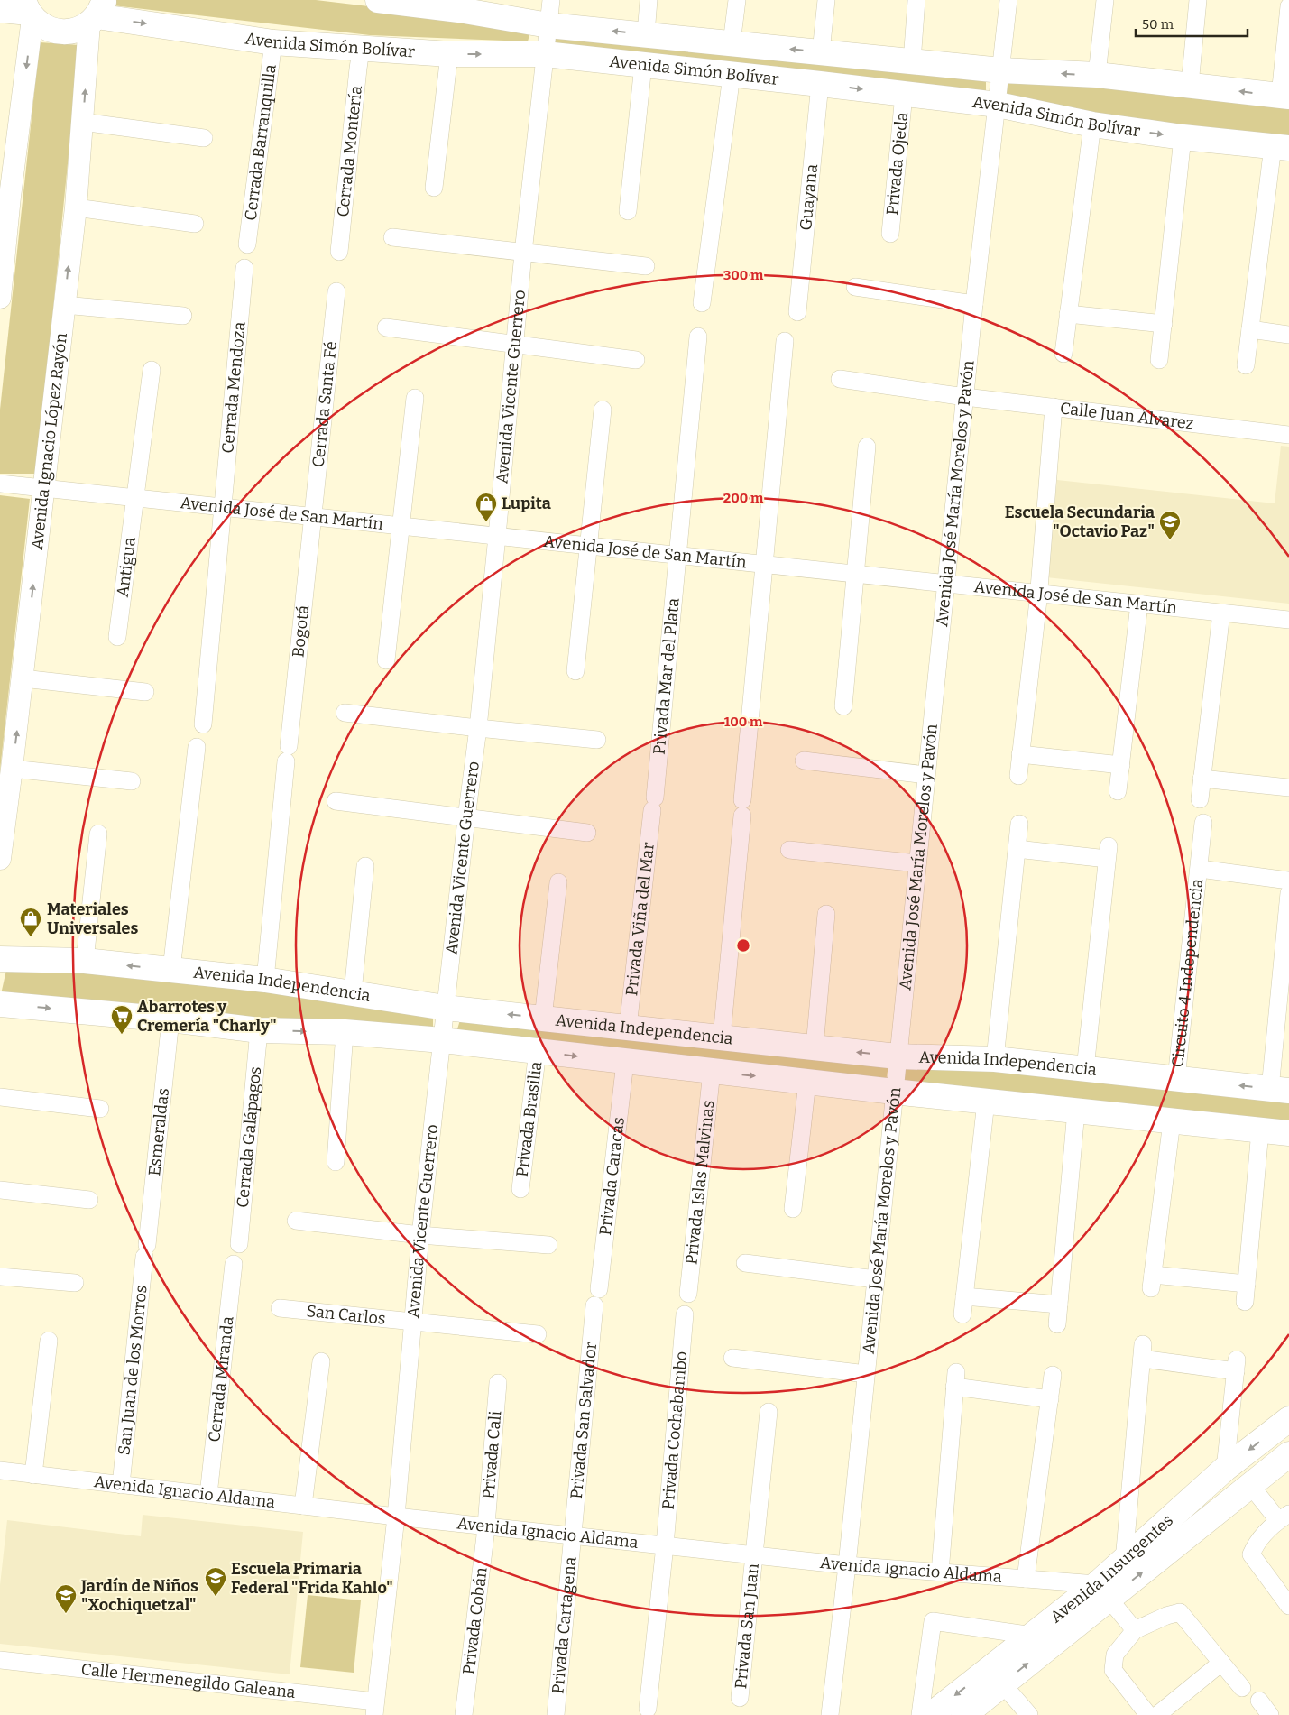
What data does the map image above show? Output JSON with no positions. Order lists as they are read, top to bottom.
{
  "streets": {
    "main road": ["Avenida Simón Bolívar", "Avenida Independencia", "Avenida Insurgentes"],
    "street": [
      "Cerrada Barranquilla",
      "Cerrada Montería",
      "Privada Ojeda",
      "Guayana",
      "Avenida Vicente Guerrero",
      "Cerrada Mendoza",
      "Cerrada Santa Fé",
      "Calle Juan Álvarez",
      "Avenida Ignacio López Rayón",
      "Avenida José María Morelos y Pavón",
      "Avenida José de San Martín",
      "Antigua",
      "Bogotá",
      "Privada Mar del Plata",
      "Privada Viña del Mar",
      "Circuito 4 Independencia",
      "Privada Brasilia",
      "Esmeraldas",
      "Cerrada Galápagos",
      "Privada Caracas",
      "Privada Islas Malvinas",
      "San Carlos",
      "San Juan de los Morros",
      "Cerrada Miranda",
      "Privada San Salvador",
      "Privada Cochabambo",
      "Privada Cali",
      "Avenida Ignacio Aldama",
      "Privada Cobán",
      "Privada Cartagena",
      "Privada San Juan",
      "Calle Hermenegildo Galeana"
    ]
  },
  "crossings": [
    ["Avenida Simón Bolívar", "Cerrada Barranquilla"],
    ["Avenida Simón Bolívar", "Cerrada Montería"],
    ["Avenida Simón Bolívar", "Privada Ojeda"],
    ["Avenida Simón Bolívar", "Guayana"],
    ["Avenida Simón Bolívar", "Avenida Vicente Guerrero"],
    ["Avenida Simón Bolívar", "Avenida Ignacio López Rayón"],
    ["Avenida Simón Bolívar", "Avenida José María Morelos y Pavón"],
    ["Avenida Vicente Guerrero", "Avenida José de San Martín"],
    ["Avenida Vicente Guerrero", "Avenida Independencia"],
    ["Avenida Vicente Guerrero", "San Carlos"],
    ["Avenida Vicente Guerrero", "Avenida Ignacio Aldama"],
    ["Avenida Vicente Guerrero", "Calle Hermenegildo Galeana"],
    ["Cerrada Mendoza", "Avenida José de San Martín"],
    ["Cerrada Santa Fé", "Avenida José de San Martín"],
    ["Cerrada Santa Fé", "Bogotá"],
    ["Calle Juan Álvarez", "Avenida José María Morelos y Pavón"],
    ["Avenida Ignacio López Rayón", "Avenida José de San Martín"],
    ["Avenida José María Morelos y Pavón", "Avenida José de San Martín"],
    ["Avenida José María Morelos y Pavón", "Avenida Independencia"],
    ["Avenida José María Morelos y Pavón", "Avenida Ignacio Aldama"],
    ["Avenida José de San Martín", "Antigua"],
    ["Avenida José de San Martín", "Bogotá"],
    ["Avenida José de San Martín", "Privada Mar del Plata"],
    ["Bogotá", "Avenida Independencia"],
    ["Privada Mar del Plata", "Privada Viña del Mar"],
    ["Privada Viña del Mar", "Avenida Independencia"],
    ["Circuito 4 Independencia", "Avenida Independencia"],
    ["Avenida Independencia", "Privada Brasilia"],
    ["Avenida Independencia", "Esmeraldas"],
    ["Avenida Independencia", "Cerrada Galápagos"],
    ["Avenida Independencia", "Privada Caracas"],
    ["Avenida Independencia", "Privada Islas Malvinas"],
    ["Esmeraldas", "San Juan de los Morros"],
    ["Privada Caracas", "Privada San Salvador"],
    ["San Juan de los Morros", "Avenida Ignacio Aldama"],
    ["Cerrada Miranda", "Avenida Ignacio Aldama"],
    ["Privada San Salvador", "Avenida Ignacio Aldama"],
    ["Privada San Salvador", "Privada Cartagena"],
    ["Privada Cochabambo", "Avenida Ignacio Aldama"],
    ["Privada Cali", "Avenida Ignacio Aldama"],
    ["Privada Cali", "Privada Cobán"],
    ["Avenida Ignacio Aldama", "Avenida Insurgentes"],
    ["Avenida Ignacio Aldama", "Privada Cobán"],
    ["Avenida Ignacio Aldama", "Privada Cartagena"],
    ["Avenida Ignacio Aldama", "Privada San Juan"]
  ],
  "places": {
    "shop": ["Lupita", "Materiales Universales"],
    "school or university": ["Escuela Secundaria \"Octavio Paz\"", "Escuela Primaria Federal \"Frida Kahlo\"", "Jardín de Niños \"Xochiquetzal\""],
    "supermarket": ["Abarrotes y Cremería \"Charly\""]
  },
  "scale_bar": "50 m",
  "rings": ["300 m", "200 m", "100 m"]
}
